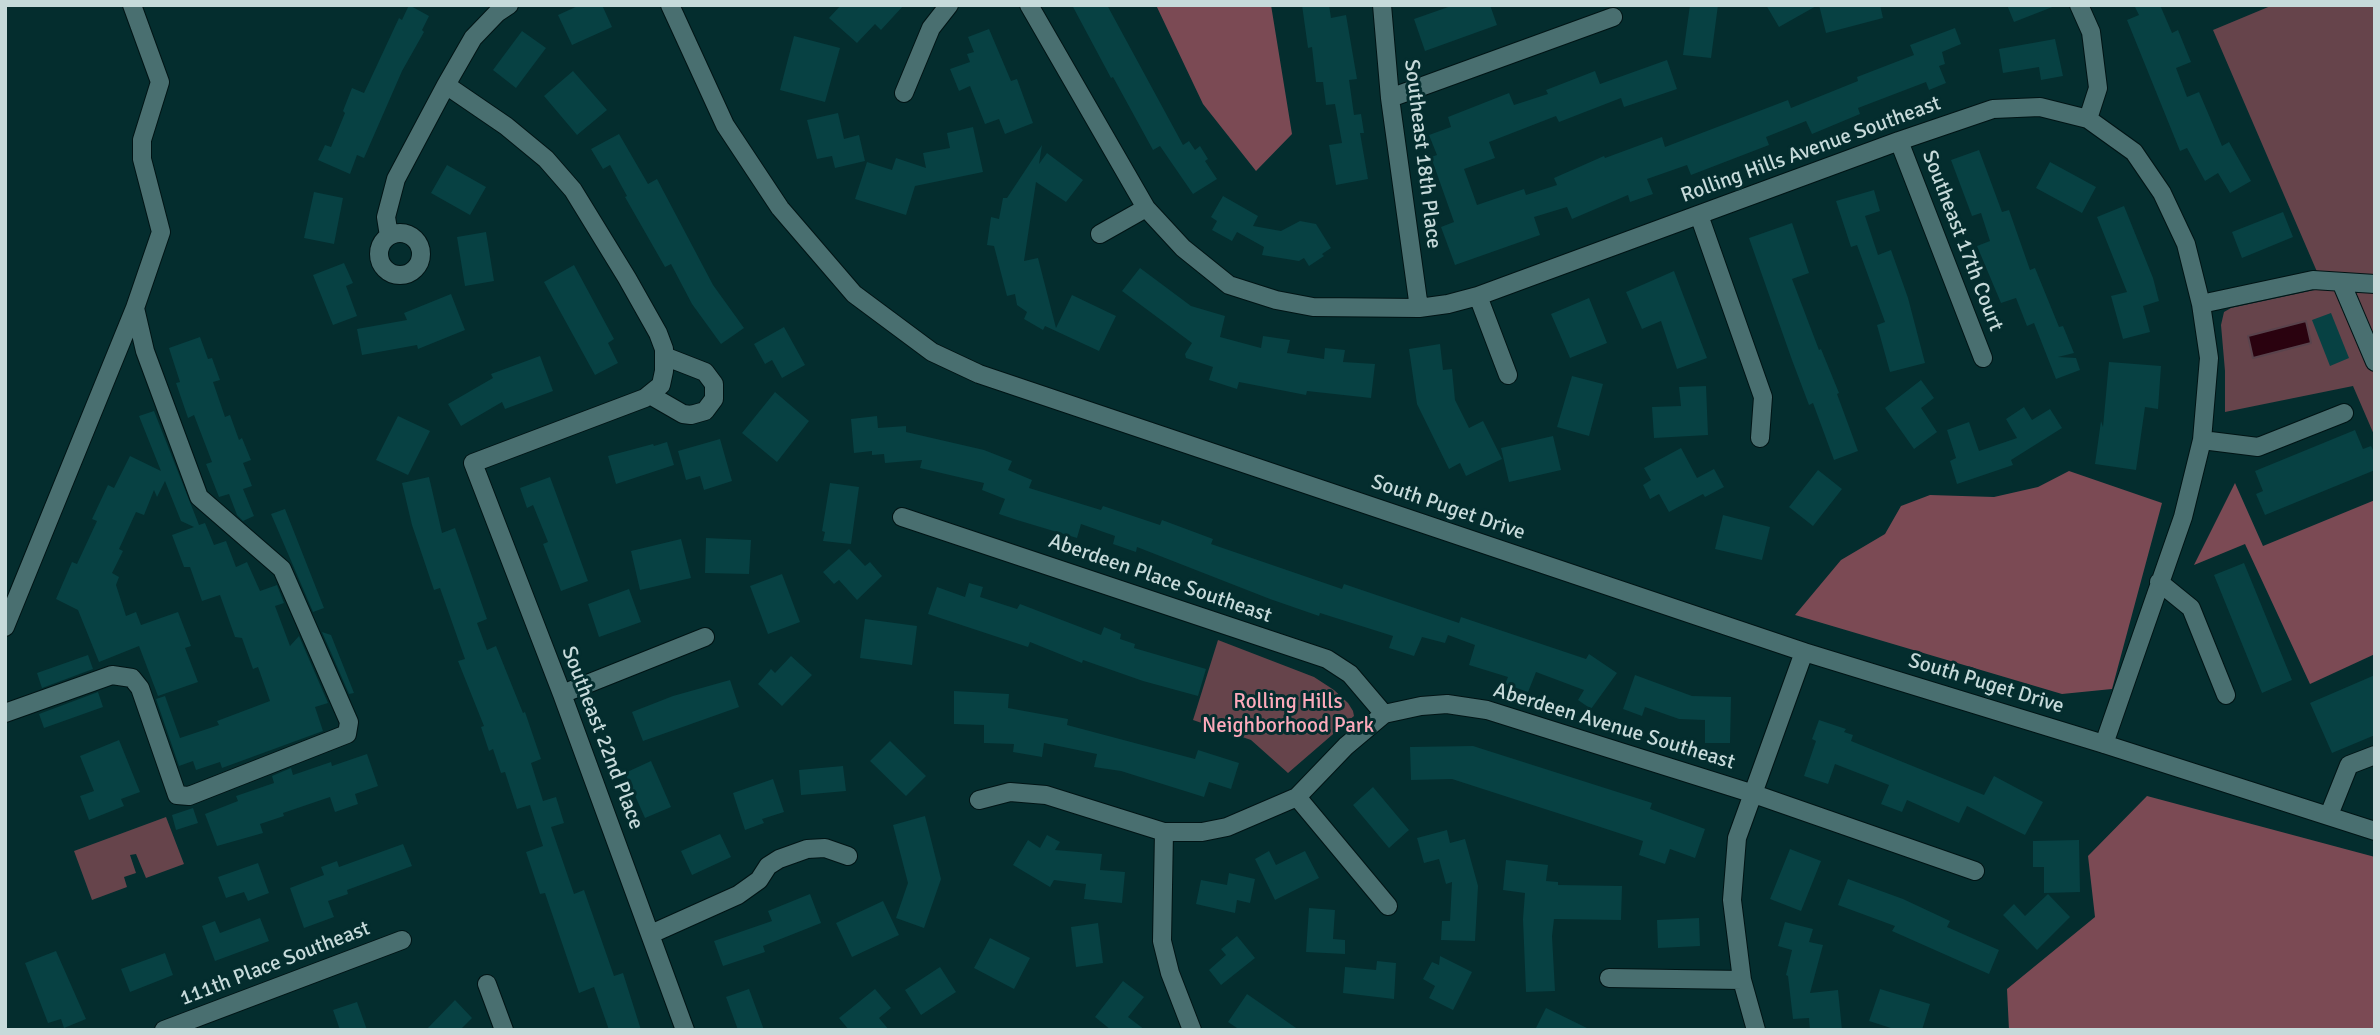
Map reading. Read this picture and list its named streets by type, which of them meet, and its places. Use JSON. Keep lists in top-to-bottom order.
{
  "streets": {
    "street": [
      "Rolling Hills Avenue Southeast",
      "Southeast 18th Place",
      "Southeast 17th Court",
      "South Puget Drive",
      "Aberdeen Place Southeast",
      "Aberdeen Avenue Southeast",
      "Southeast 22nd Place",
      "111th Place Southeast"
    ]
  },
  "crossings": [
    ["Rolling Hills Avenue Southeast", "Southeast 18th Place"],
    ["Rolling Hills Avenue Southeast", "Southeast 17th Court"],
    ["Rolling Hills Avenue Southeast", "South Puget Drive"],
    ["Aberdeen Place Southeast", "Aberdeen Avenue Southeast"]
  ],
  "parks": ["Rolling Hills Neighborhood Park"]
}
